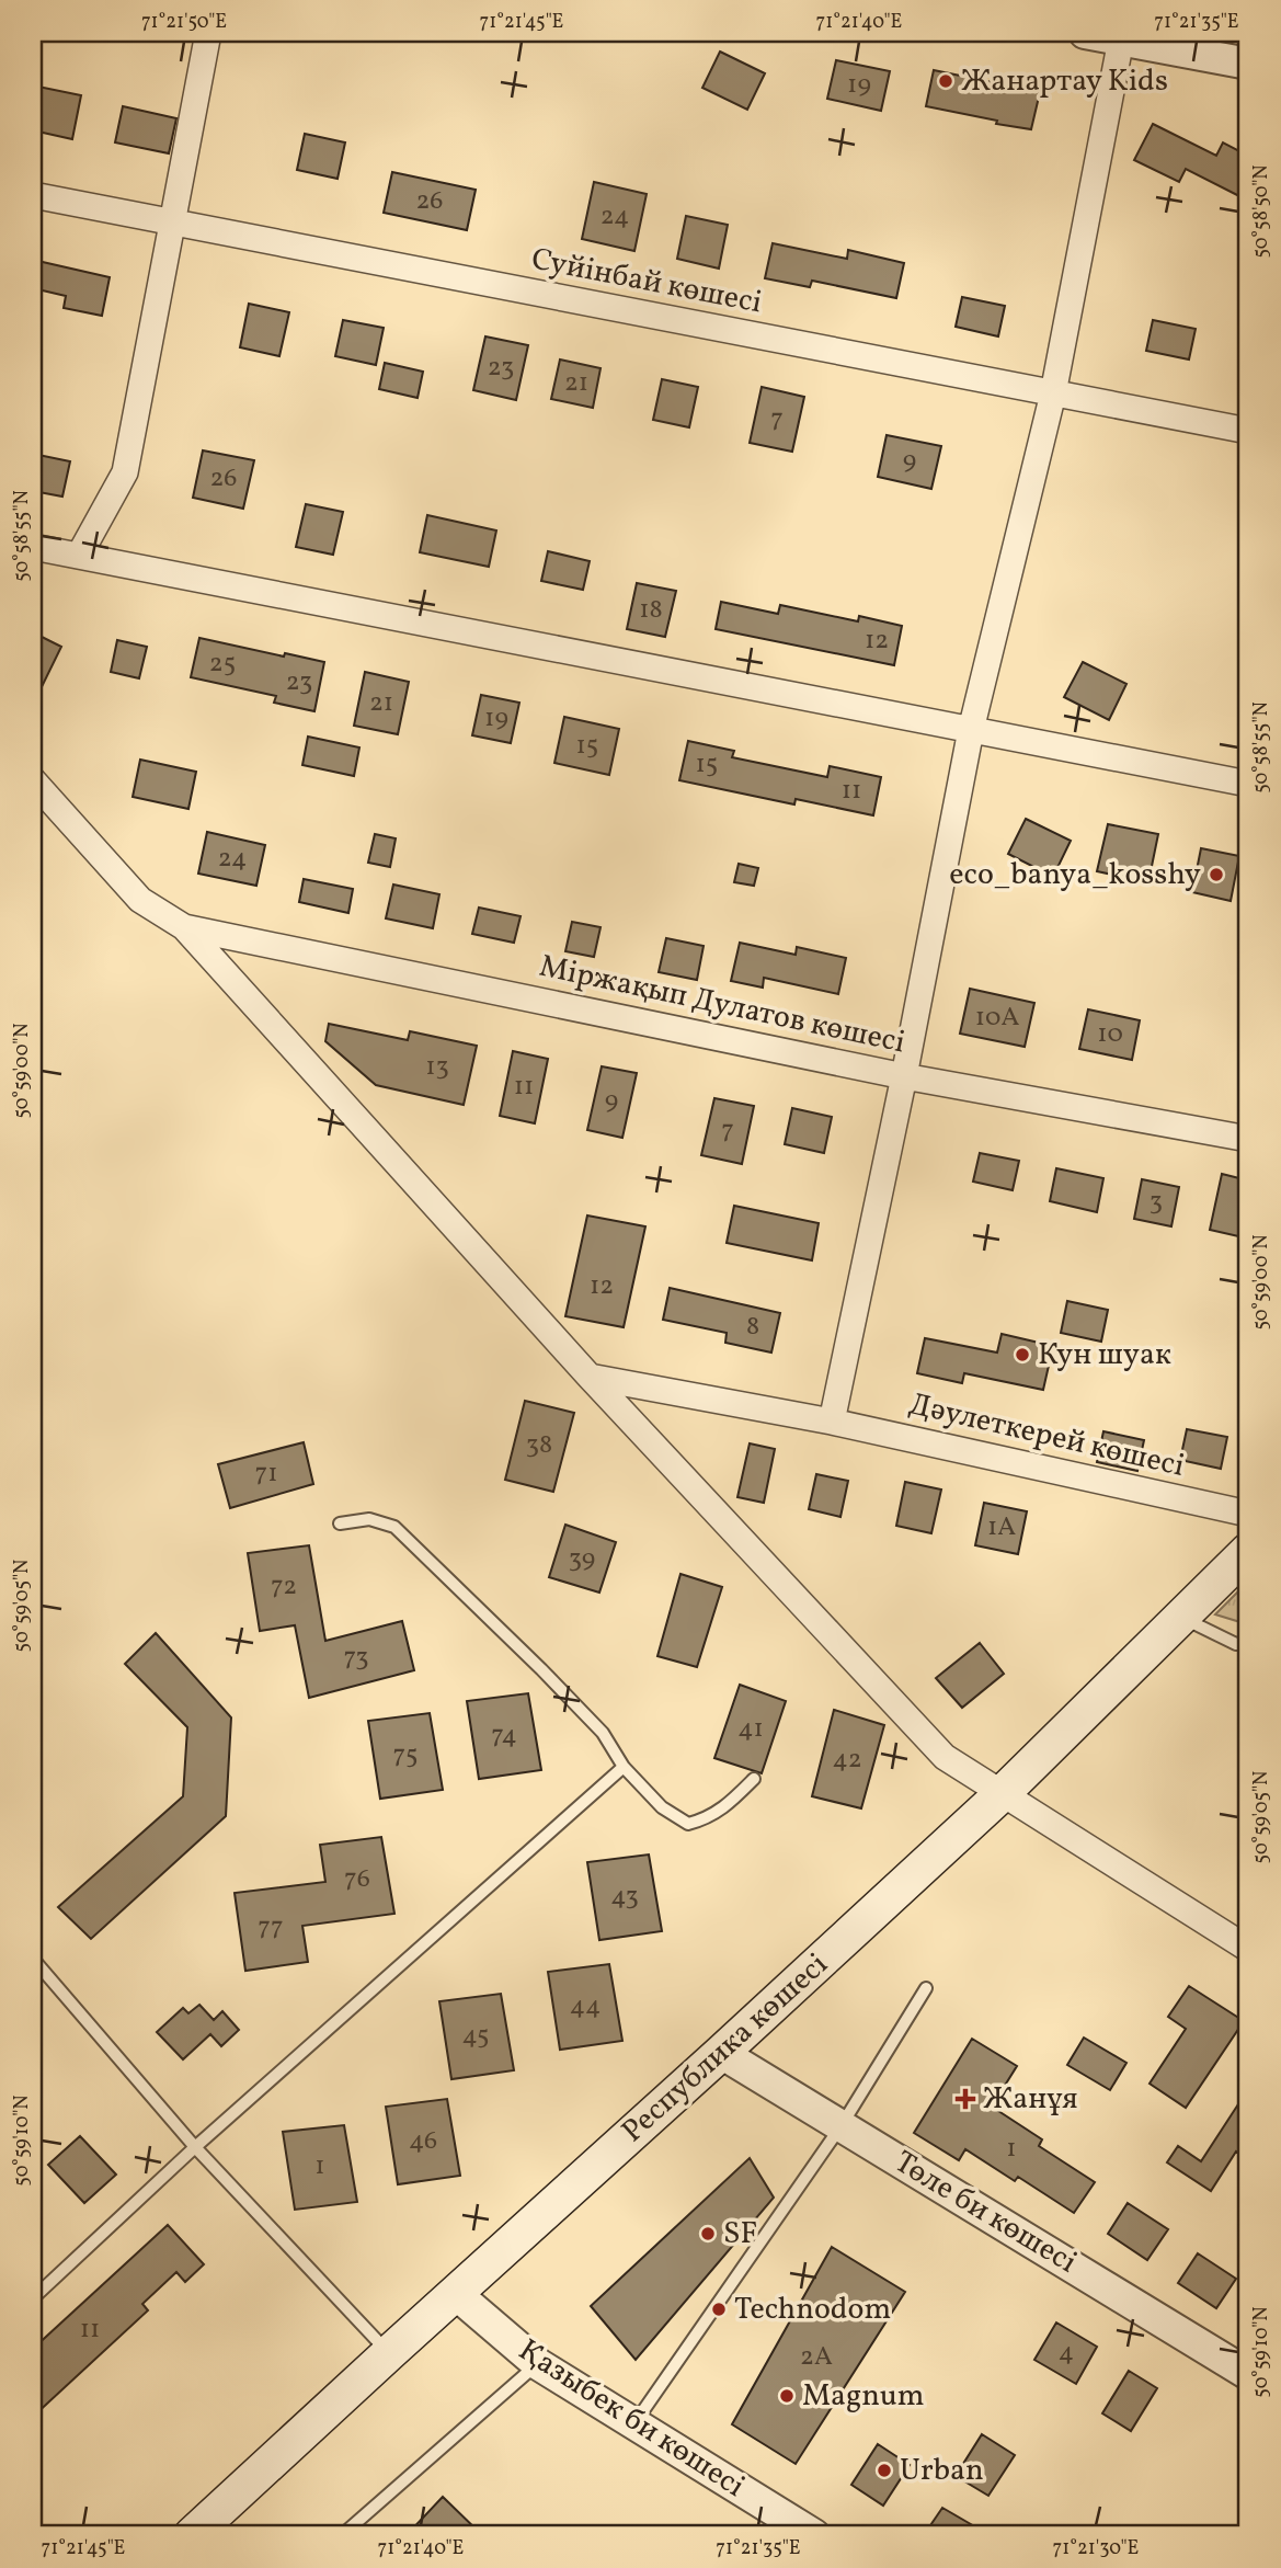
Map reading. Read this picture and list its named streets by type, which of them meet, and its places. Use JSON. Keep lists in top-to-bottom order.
{
  "streets": {
    "main road": ["Республика көшесі"],
    "street": [
      "Суйінбай көшесі",
      "Міржақып Дулатов көшесі",
      "Дәулеткерей көшесі",
      "Төле би көшесі",
      "Қазыбек би көшесі"
    ]
  },
  "crossings": [
    ["Республика көшесі", "Төле би көшесі"],
    ["Республика көшесі", "Қазыбек би көшесі"]
  ],
  "places": {
    "other": [
      "Жанартау Kids",
      "eco_banya_kosshy",
      "Кун шуак",
      "SF",
      "Technodom",
      "Magnum",
      "Urban"
    ],
    "health": ["Жанұя"]
  },
  "house_numbers": [
    "19",
    "26",
    "24",
    "23",
    "21",
    "7",
    "9",
    "26",
    "18",
    "12",
    "25",
    "23",
    "21",
    "19",
    "15",
    "15",
    "11",
    "24",
    "10А",
    "10",
    "13",
    "11",
    "9",
    "7",
    "3",
    "12",
    "8",
    "38",
    "71",
    "1А",
    "39",
    "72",
    "73",
    "41",
    "74",
    "75",
    "42",
    "76",
    "43",
    "77",
    "44",
    "45",
    "46",
    "1",
    "1",
    "11",
    "4",
    "2А"
  ],
  "coordinates": [
    "71°21'50\"E",
    "71°21'45\"E",
    "71°21'40\"E",
    "71°21'35\"E",
    "50°58'50\"N",
    "50°58'55\"N",
    "50°59'00\"N",
    "50°59'05\"N",
    "50°59'10\"N",
    "71°21'30\"E"
  ]
}
